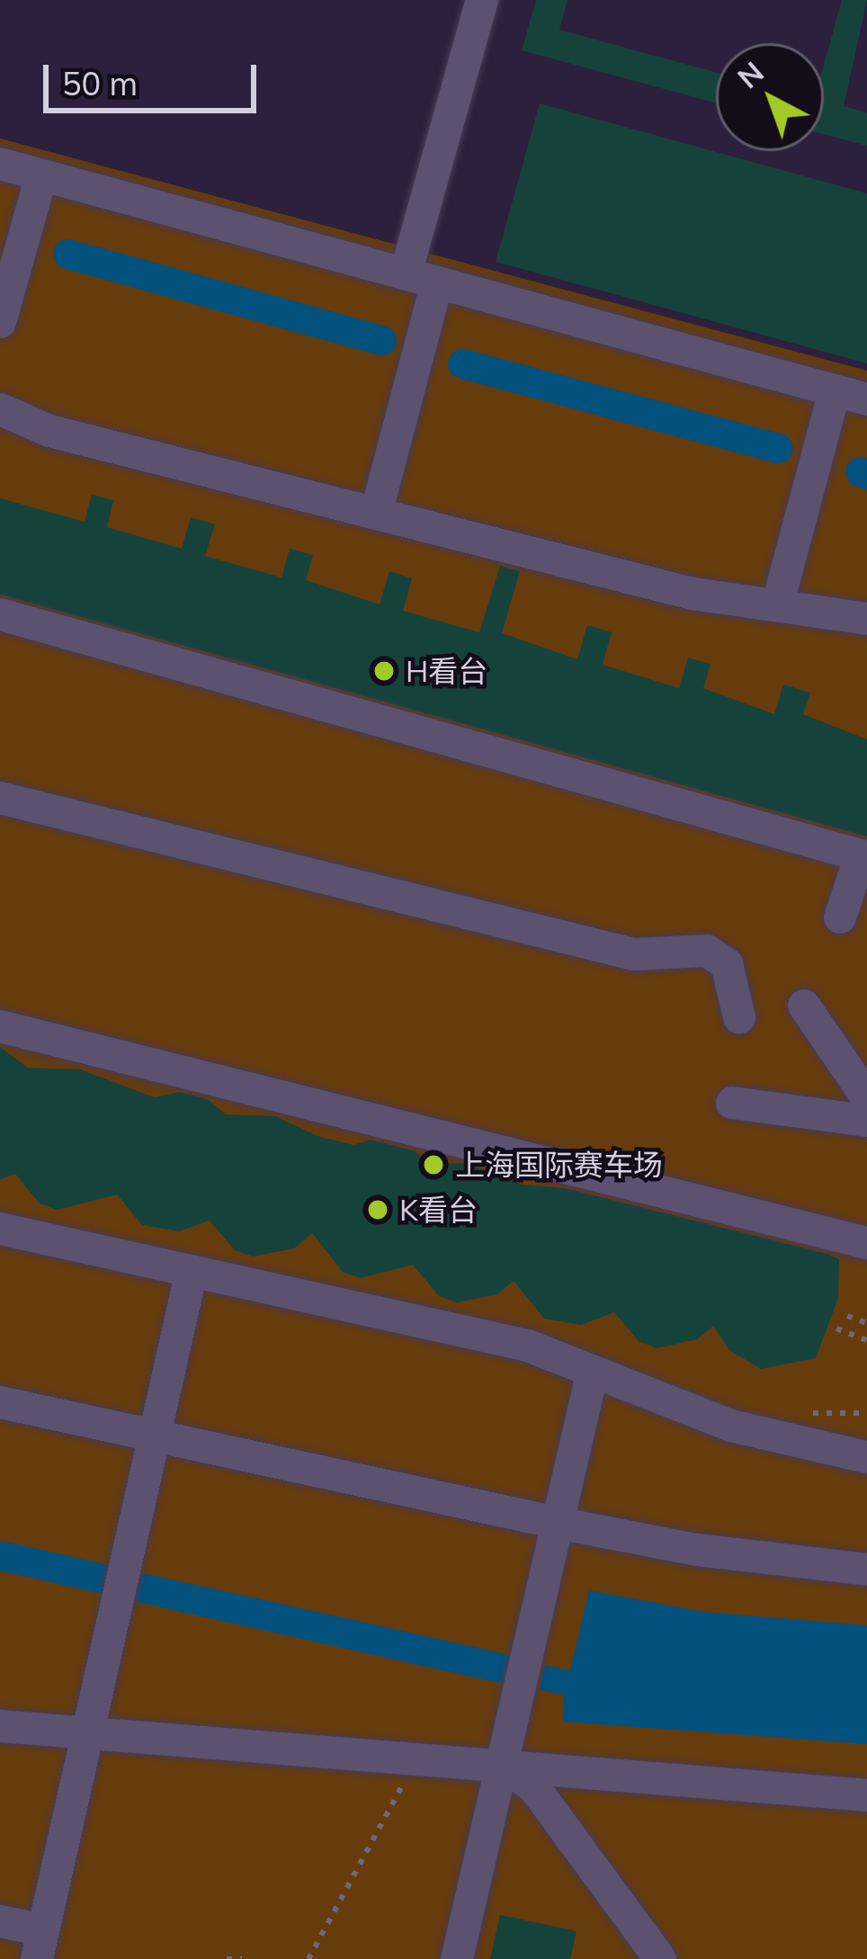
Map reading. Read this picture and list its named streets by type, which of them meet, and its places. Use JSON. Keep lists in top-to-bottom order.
{
  "places": ["H看台", "上海国际赛车场", "K看台"],
  "scale_bar": "50 m",
  "north": "top left"
}
